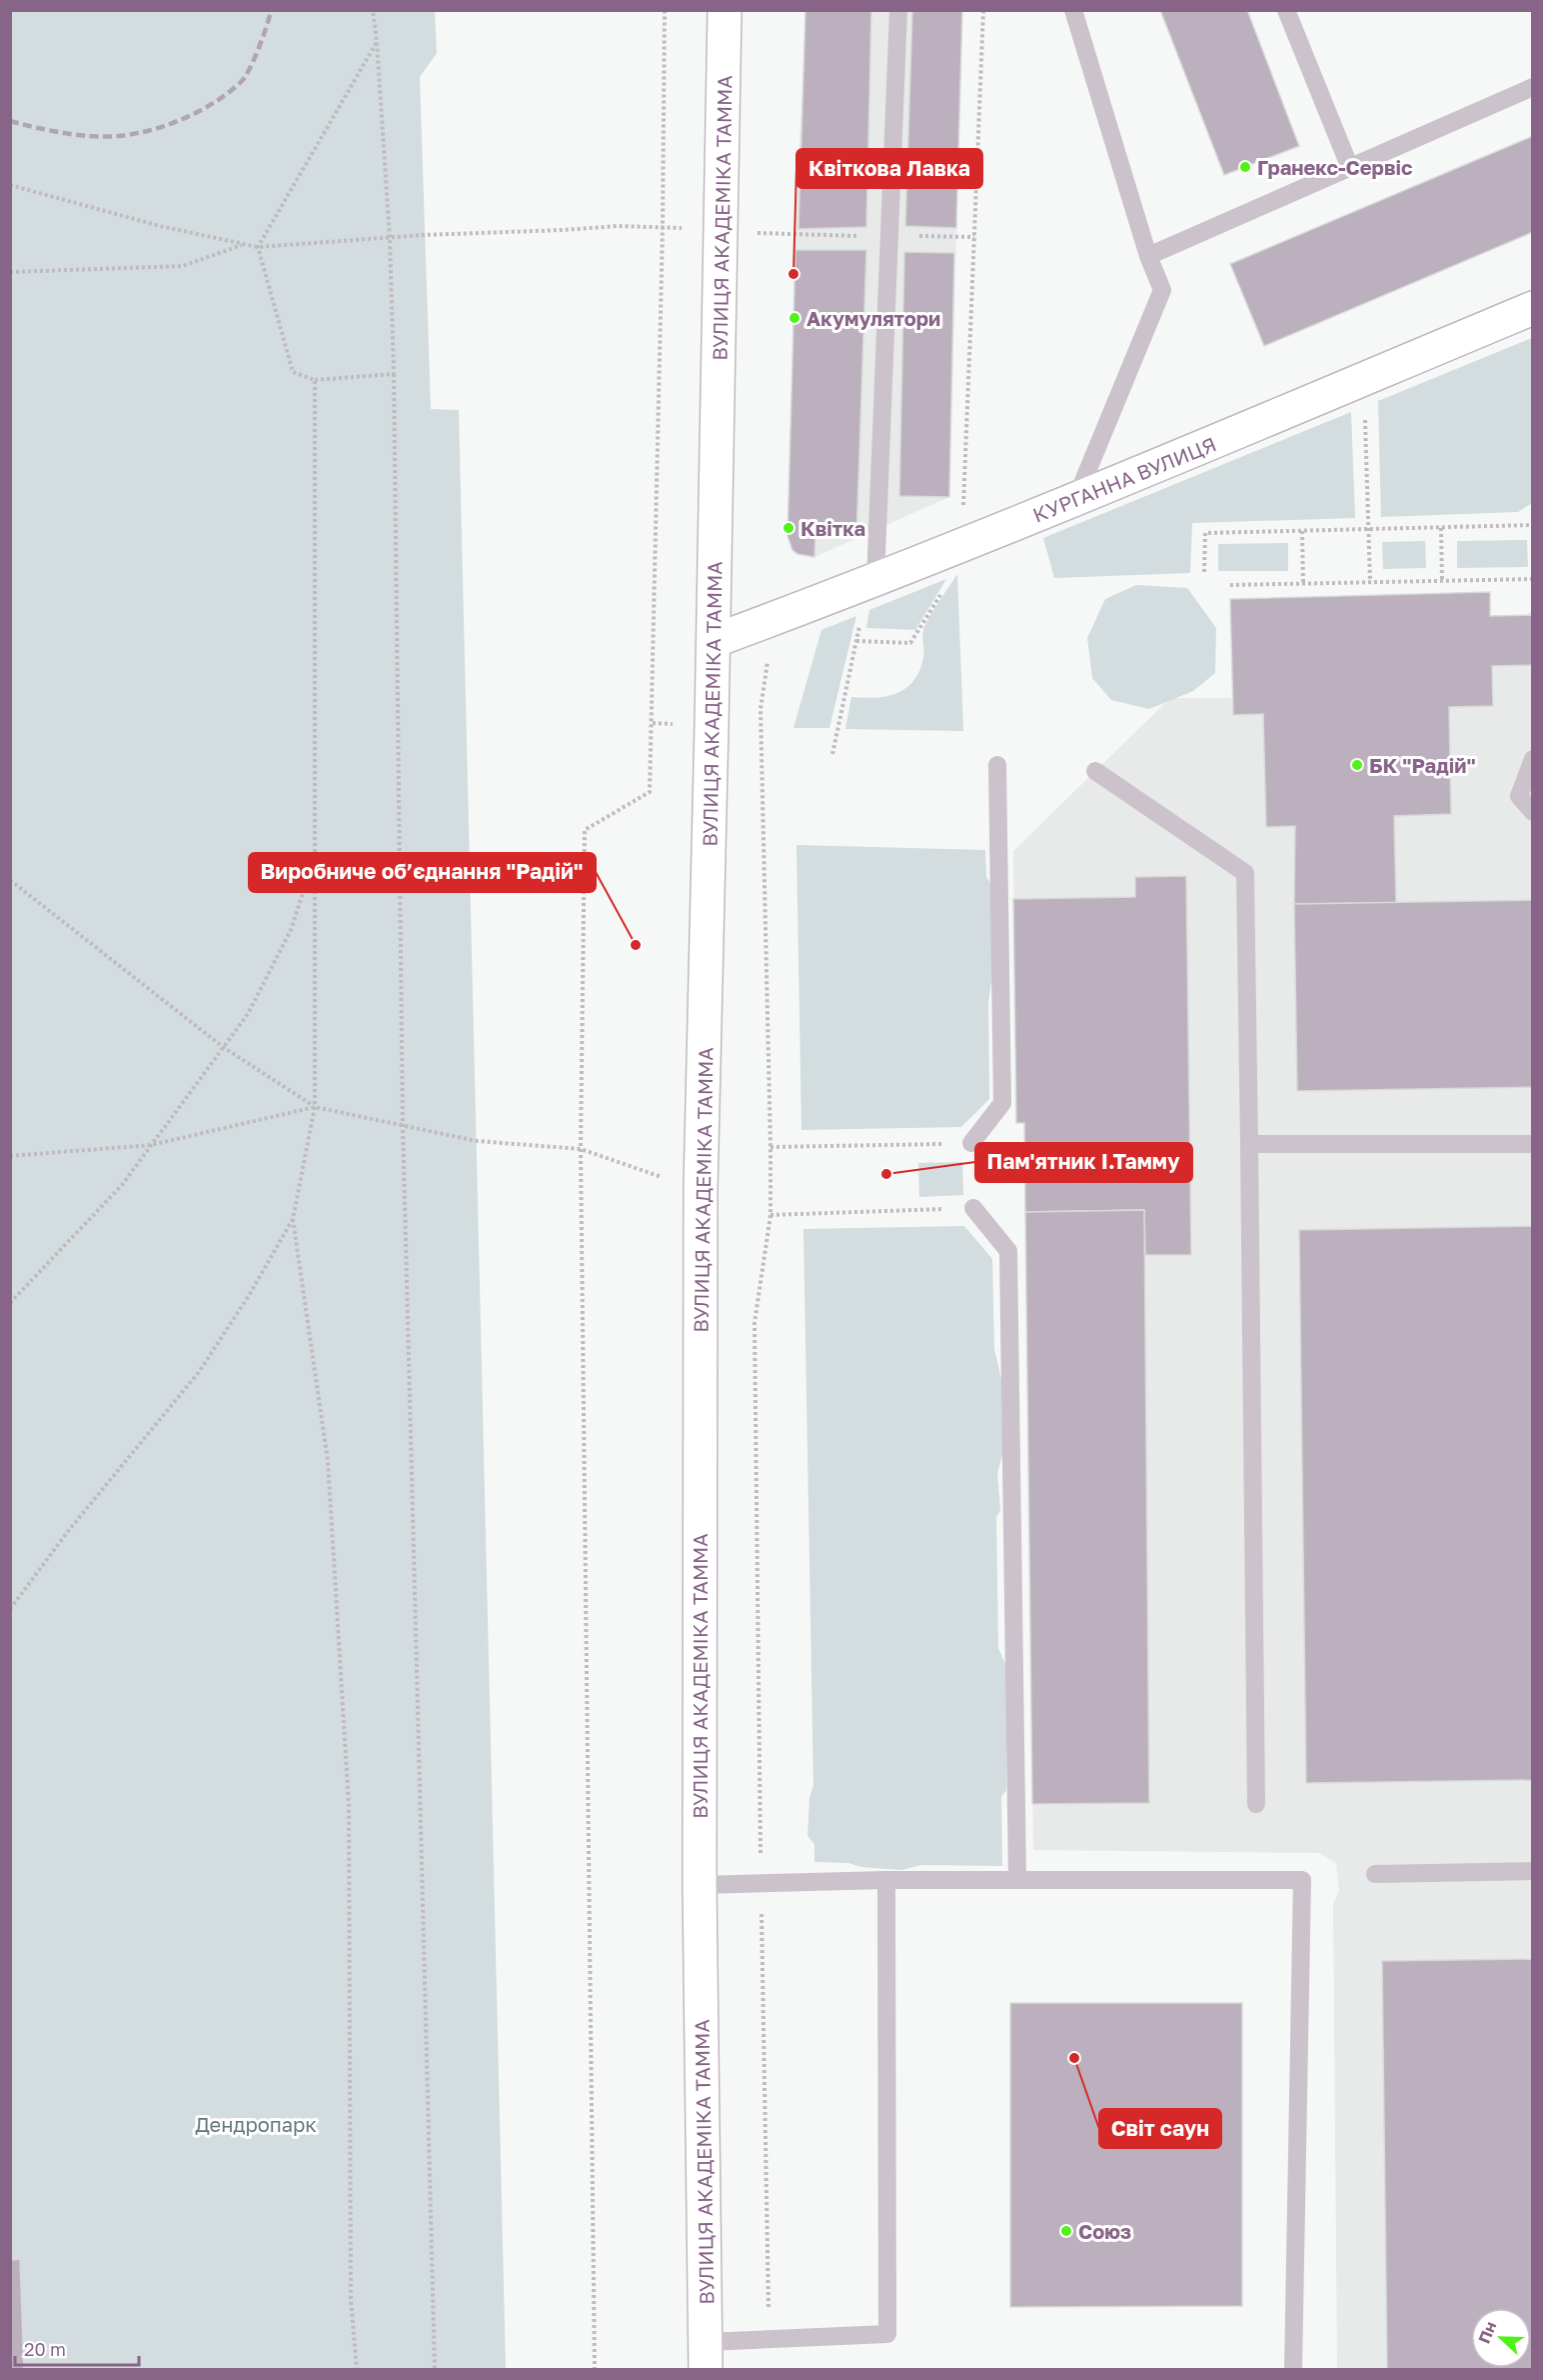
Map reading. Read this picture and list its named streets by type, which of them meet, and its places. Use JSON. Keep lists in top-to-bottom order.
{
  "streets": {
    "main road": ["ВУЛИЦЯ АКАДЕМІКА ТАММА", "КУРГАННА ВУЛИЦЯ"]
  },
  "crossings": [
    ["ВУЛИЦЯ АКАДЕМІКА ТАММА", "КУРГАННА ВУЛИЦЯ"]
  ],
  "parks": ["Дендропарк"],
  "places": [
    "Гранекс-Сервіс",
    "Квіткова Лавка",
    "Акумулятори",
    "Квітка",
    "БК \"Радій\"",
    "Виробниче об’єднання \"Радій\"",
    "Пам'ятник І.Тамму",
    "Світ саун",
    "Союз"
  ],
  "scale_bar": "20 m",
  "north": "left"
}
